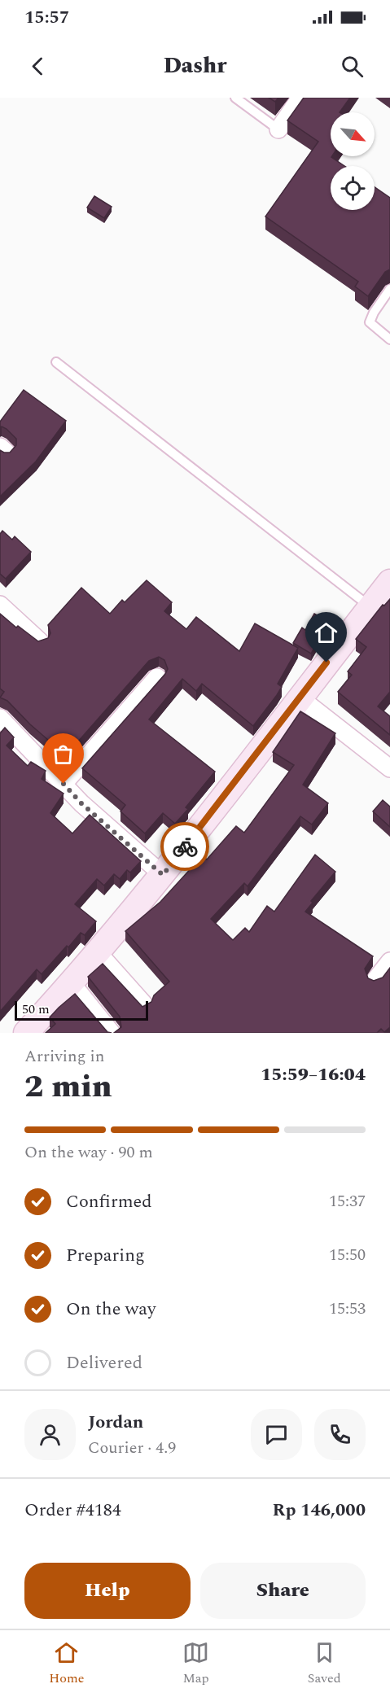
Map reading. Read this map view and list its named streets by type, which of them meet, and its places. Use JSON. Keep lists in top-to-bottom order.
{
  "scale_bar": "50 m",
  "north": "bottom right",
  "page": {
    "status": "15:57",
    "header": "Dashr",
    "scale": "50 m",
    "heading": ["2 min", "Arriving in", "15:59–16:04"],
    "panel": [
      "Jordan",
      "Courier · 4.9",
      "Order #4184",
      "Rp 146,000"
    ],
    "bar": "On the way · 90 m",
    "list": [
      ["Confirmed", "15:37"],
      ["Preparing", "15:50"],
      ["On the way", "15:53"],
      "Delivered"
    ],
    "buttons": ["Help", "Share"],
    "tabs": ["Home", "Map", "Saved"]
  }
}
